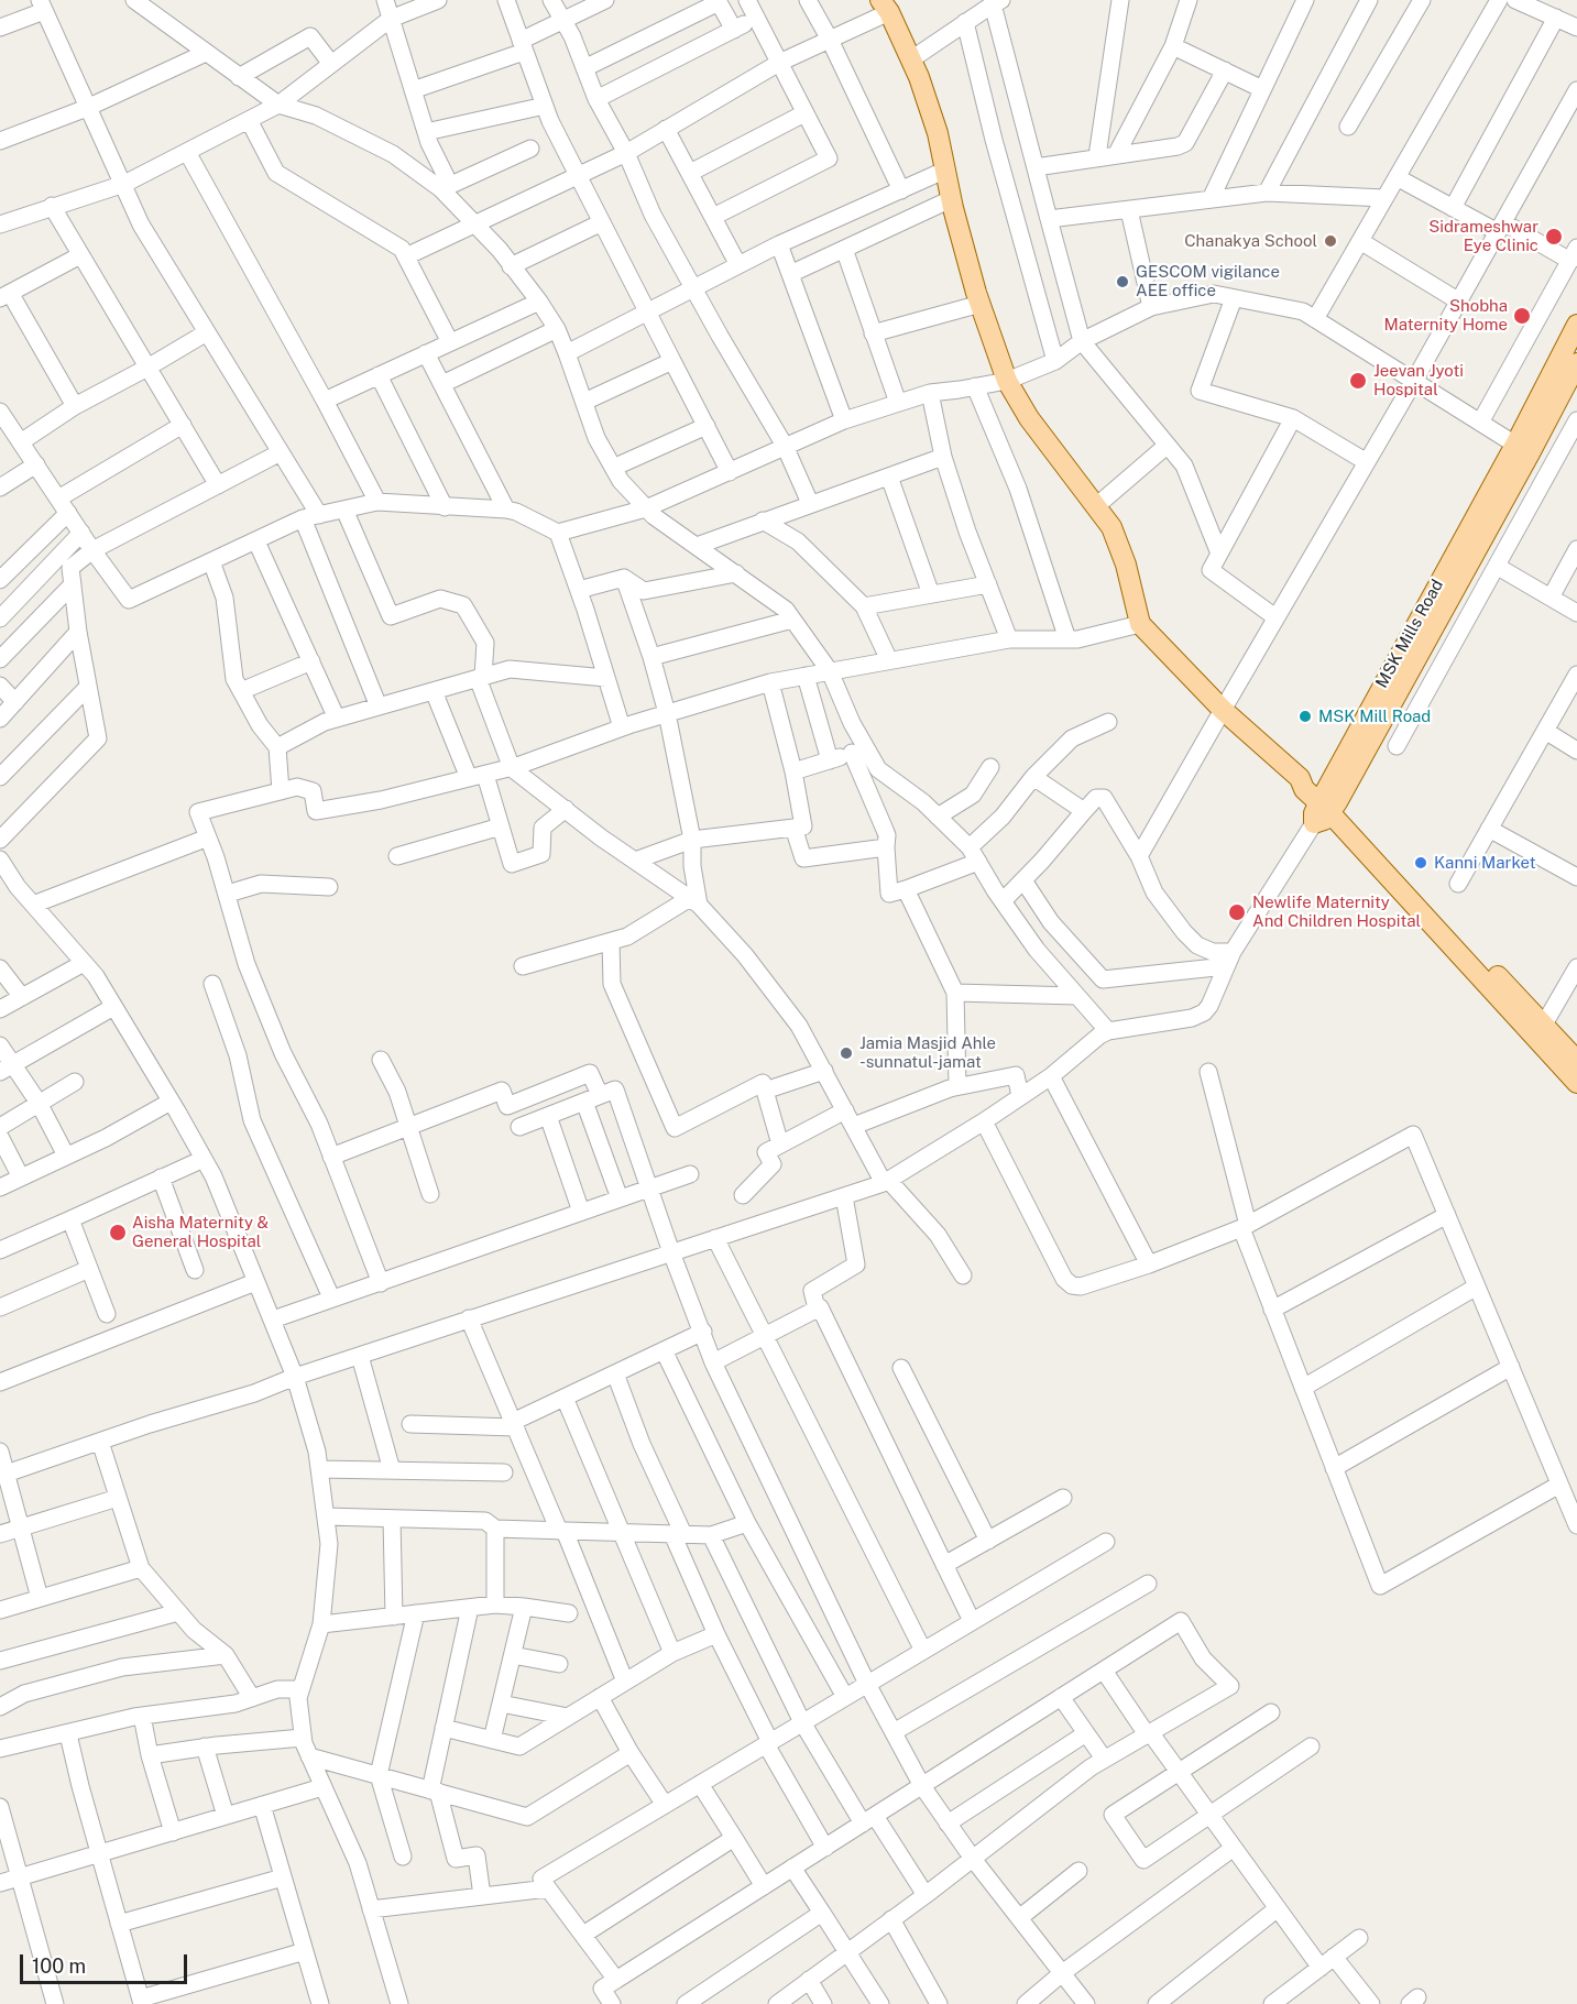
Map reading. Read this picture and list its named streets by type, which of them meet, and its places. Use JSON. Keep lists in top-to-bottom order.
{
  "streets": {
    "main road": ["MSK Mills Road"]
  },
  "places": [
    "Sidrameshwar Eye Clinic",
    "Chanakya School",
    "GESCOM vigilance AEE office",
    "Shobha Maternity Home",
    "Jeevan Jyoti Hospital",
    "MSK Mill Road",
    "Kanni Market",
    "Newlife Maternity And Children Hospital",
    "Jamia Masjid Ahle -sunnatul-jamat",
    "Aisha Maternity & General Hospital"
  ],
  "scale_bar": "100 m"
}
